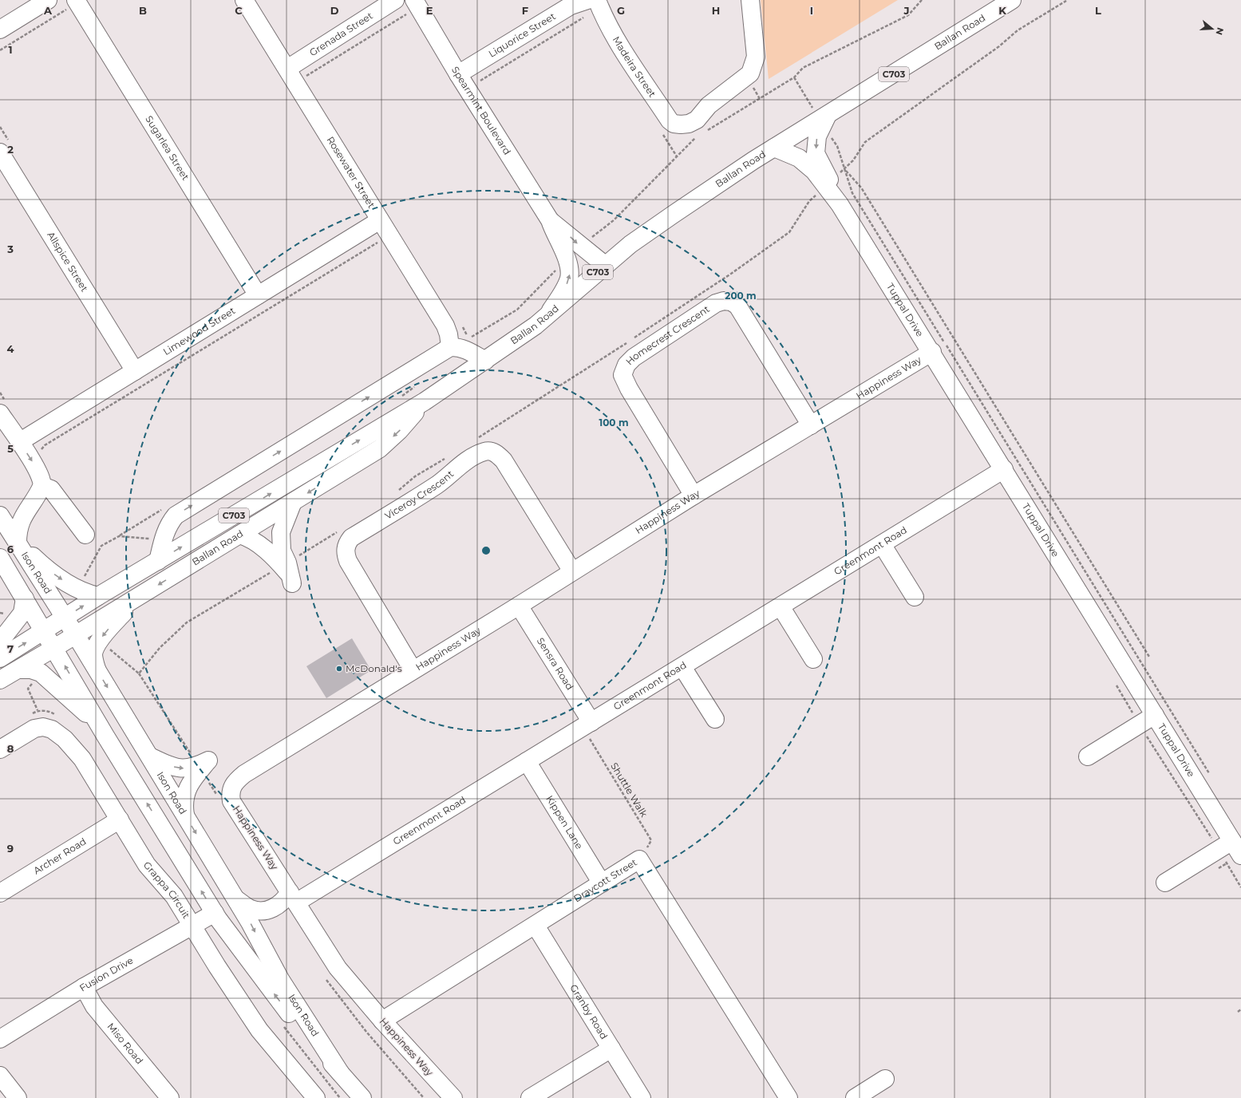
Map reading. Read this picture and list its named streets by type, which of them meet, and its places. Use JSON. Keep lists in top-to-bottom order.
{
  "streets": {
    "street": [
      "Ballan Road",
      "Grenada Street",
      "Liquorice Street",
      "Madeira Street",
      "C703",
      "Spearmint Boulevard",
      "Sugarlea Street",
      "Rosewater Street",
      "Allspice Street",
      "Tuppal Drive",
      "Limewood Street",
      "Homecrest Crescent",
      "Happiness Way",
      "Viceroy Crescent",
      "Greenmont Road",
      "Ison Road",
      "Sensra Road",
      "Kippen Lane",
      "Archer Road",
      "Draycott Street",
      "Grappa Circuit",
      "Fusion Drive",
      "Granby Road",
      "Miso Road"
    ],
    "path": ["Shuttle Walk"]
  },
  "crossings": [
    ["Ballan Road", "Spearmint Boulevard"],
    ["Ballan Road", "Tuppal Drive"],
    ["Ballan Road", "Ison Road"],
    ["Grenada Street", "Rosewater Street"],
    ["Liquorice Street", "Spearmint Boulevard"],
    ["Sugarlea Street", "Limewood Street"],
    ["Rosewater Street", "Limewood Street"],
    ["Allspice Street", "Limewood Street"],
    ["Tuppal Drive", "Happiness Way"],
    ["Tuppal Drive", "Greenmont Road"],
    ["Homecrest Crescent", "Happiness Way"],
    ["Happiness Way", "Viceroy Crescent"],
    ["Happiness Way", "Greenmont Road"],
    ["Happiness Way", "Sensra Road"],
    ["Happiness Way", "Draycott Street"],
    ["Greenmont Road", "Sensra Road"],
    ["Greenmont Road", "Shuttle Walk"],
    ["Greenmont Road", "Kippen Lane"],
    ["Ison Road", "Fusion Drive"],
    ["Sensra Road", "Shuttle Walk"],
    ["Shuttle Walk", "Draycott Street"],
    ["Kippen Lane", "Draycott Street"],
    ["Archer Road", "Grappa Circuit"],
    ["Draycott Street", "Granby Road"],
    ["Grappa Circuit", "Fusion Drive"],
    ["Fusion Drive", "Miso Road"]
  ],
  "places": ["McDonald's"],
  "north": "right",
  "grid": {
    "columns": [
      "A",
      "B",
      "C",
      "D",
      "E",
      "F",
      "G",
      "H",
      "I",
      "J",
      "K",
      "L"
    ],
    "rows": [
      "1",
      "2",
      "3",
      "4",
      "5",
      "6",
      "7",
      "8",
      "9"
    ]
  },
  "rings": ["200 m", "100 m"]
}
